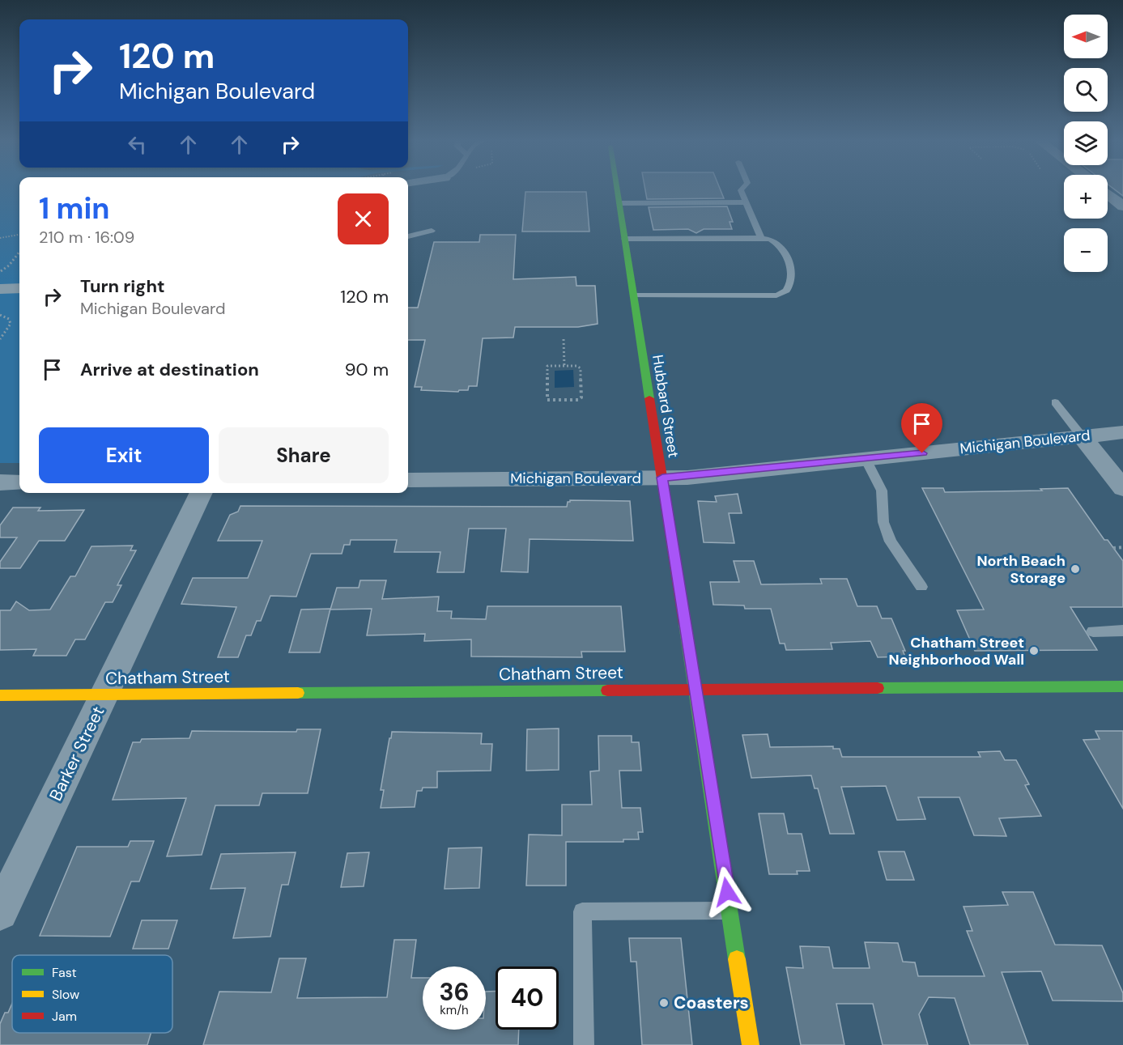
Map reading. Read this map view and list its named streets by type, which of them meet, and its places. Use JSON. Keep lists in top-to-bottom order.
{
  "streets": {
    "street": [
      "Hubbard Street",
      "Michigan Boulevard",
      "Chatham Street",
      "Barker Street"
    ]
  },
  "crossings": [
    ["Hubbard Street", "Michigan Boulevard"],
    ["Hubbard Street", "Chatham Street"],
    ["Chatham Street", "Barker Street"]
  ],
  "places": ["North Beach Storage", "Chatham Street Neighborhood Wall", "Coasters"],
  "legend": ["Fast", "Slow", "Jam"],
  "north": "left",
  "page": {
    "map_buttons": ["+", "−"],
    "turn": ["120 m", "Michigan Boulevard"],
    "heading": ["1 min", "210 m · 16:09"],
    "list": [
      {
        "name": "Turn right",
        "note": "Michigan Boulevard",
        "value": "120 m"
      },
      {
        "name": "Arrive at destination",
        "value": "90 m"
      }
    ],
    "buttons": ["Exit", "Share"],
    "speed": "36 km/h",
    "limit": "40"
  }
}
